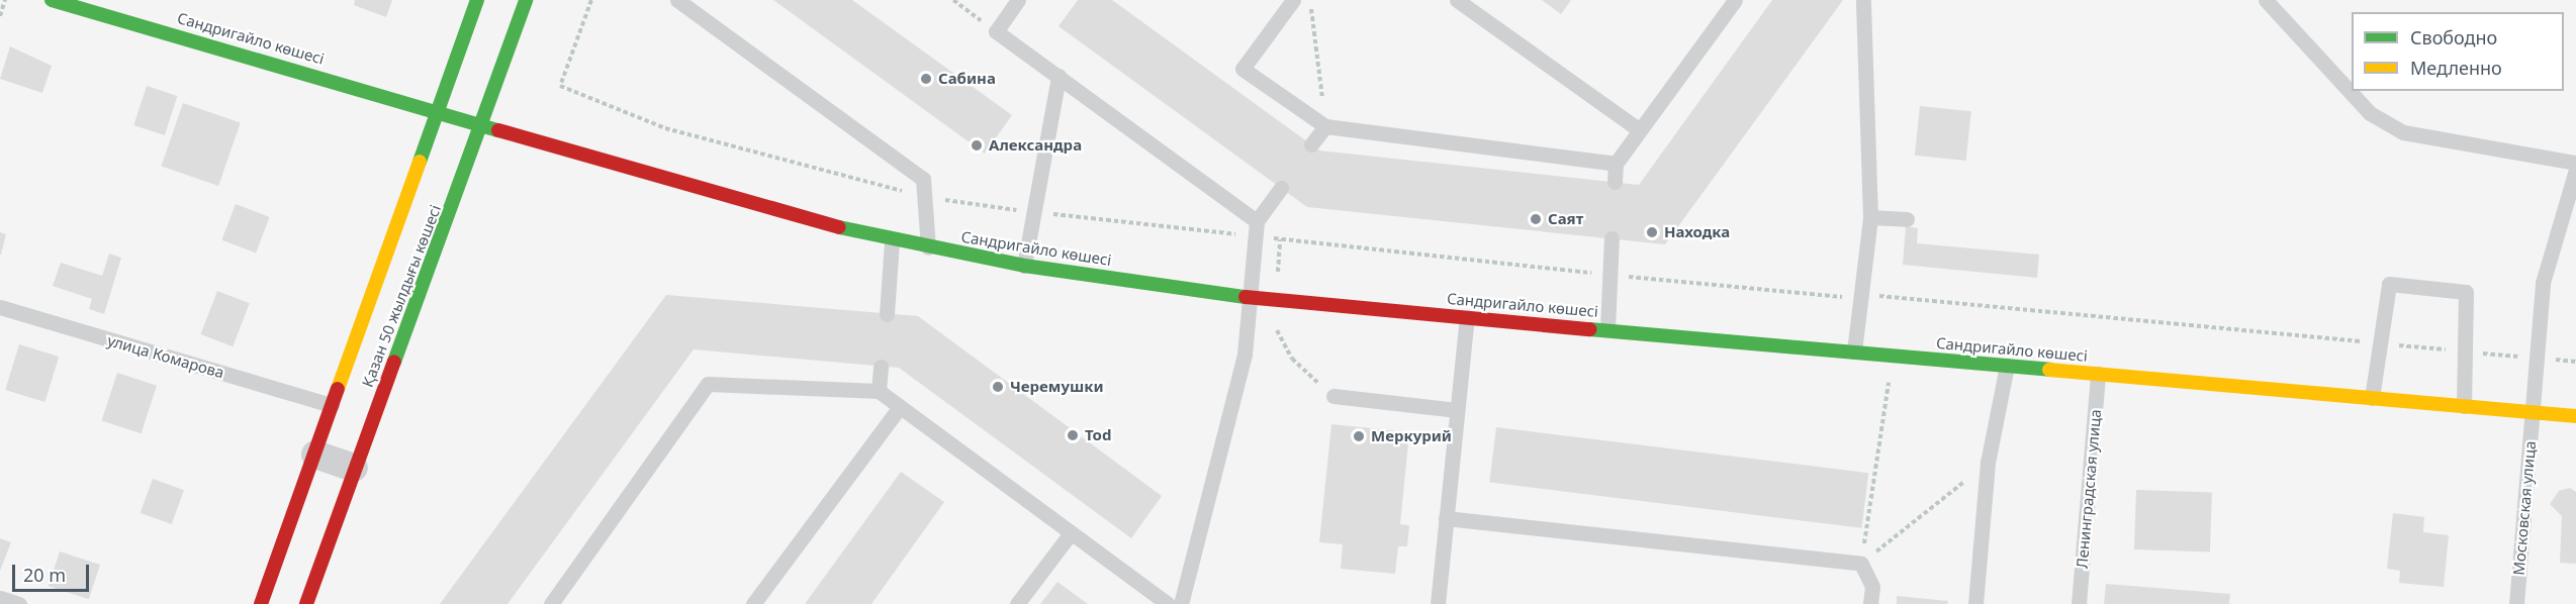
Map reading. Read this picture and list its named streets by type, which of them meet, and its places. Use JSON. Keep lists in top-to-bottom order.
{
  "streets": {
    "street": ["Сандригайло көшесі", "Қазан 50 жылдығы көшесі"],
    "lane": ["улица Комарова", "Ленинградская улица", "Московская улица"]
  },
  "crossings": [
    ["Сандригайло көшесі", "Қазан 50 жылдығы көшесі"],
    ["Сандригайло көшесі", "Ленинградская улица"],
    ["Сандригайло көшесі", "Московская улица"],
    ["Қазан 50 жылдығы көшесі", "улица Комарова"]
  ],
  "places": [
    "Сабина",
    "Александра",
    "Саят",
    "Находка",
    "Черемушки",
    "Tod",
    "Меркурий"
  ],
  "legend": ["Свободно", "Медленно"],
  "scale_bar": "20 m"
}
